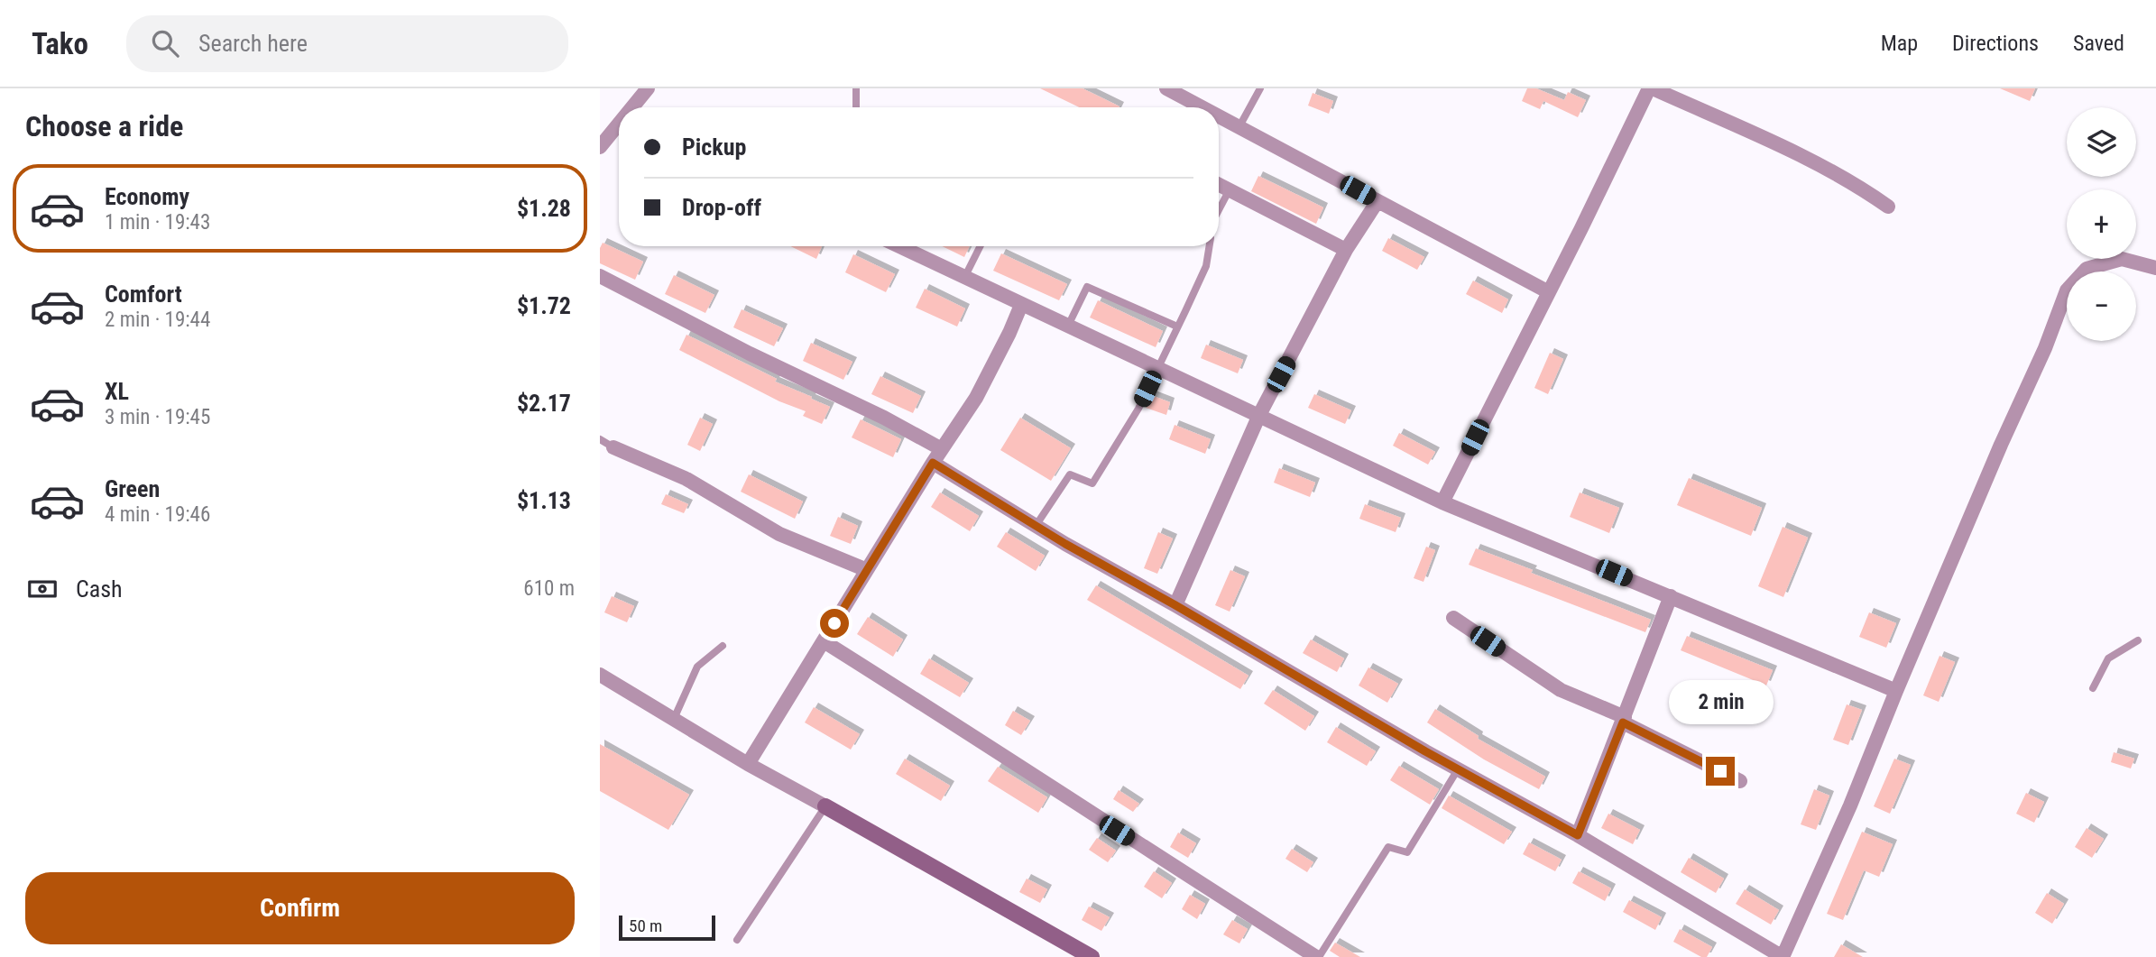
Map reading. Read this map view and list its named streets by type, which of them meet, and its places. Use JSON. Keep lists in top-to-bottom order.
{
  "scale_bar": "50 m",
  "page": {
    "header": "Tako",
    "search": "Search here",
    "nav": ["Map", "Directions", "Saved"],
    "heading": "Choose a ride",
    "map_buttons": ["+", "−"],
    "banner": ["Pickup", "Drop-off"],
    "list": [
      {
        "name": "Economy",
        "note": "1 min · 19:43",
        "value": "$1.28"
      },
      {
        "name": "Comfort",
        "note": "2 min · 19:44",
        "value": "$1.72"
      },
      {
        "name": "XL",
        "note": "3 min · 19:45",
        "value": "$2.17"
      },
      {
        "name": "Green",
        "note": "4 min · 19:46",
        "value": "$1.13"
      }
    ],
    "pay": ["Cash", "610 m"],
    "bubble": "2 min",
    "buttons": "Confirm",
    "scale": "50 m"
  }
}
